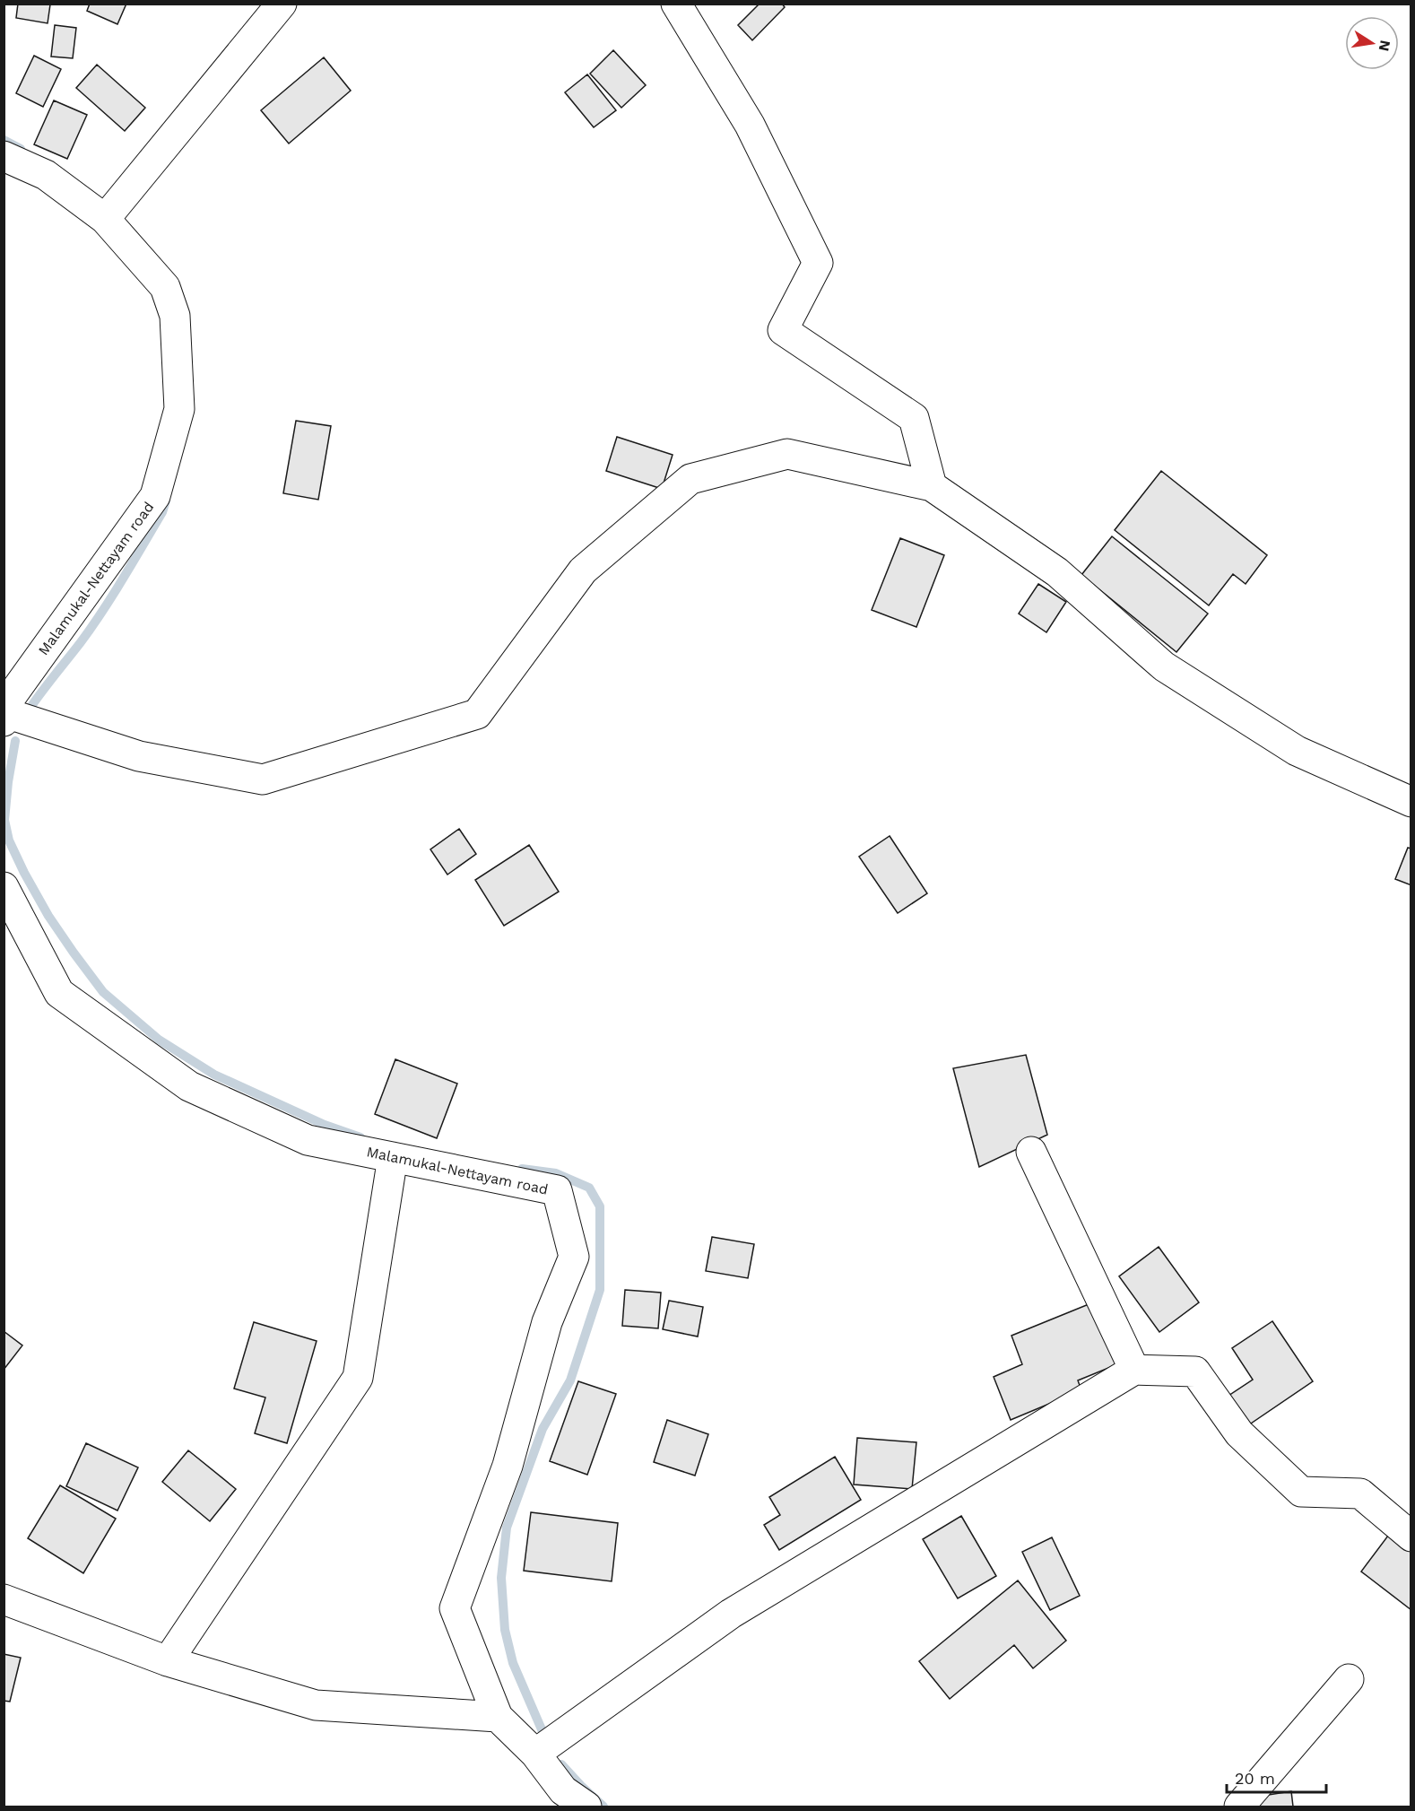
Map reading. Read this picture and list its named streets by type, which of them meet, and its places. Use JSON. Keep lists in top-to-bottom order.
{
  "streets": {
    "street": ["Malamukal-Nettayam road"]
  },
  "scale_bar": "20 m",
  "north": "right"
}
